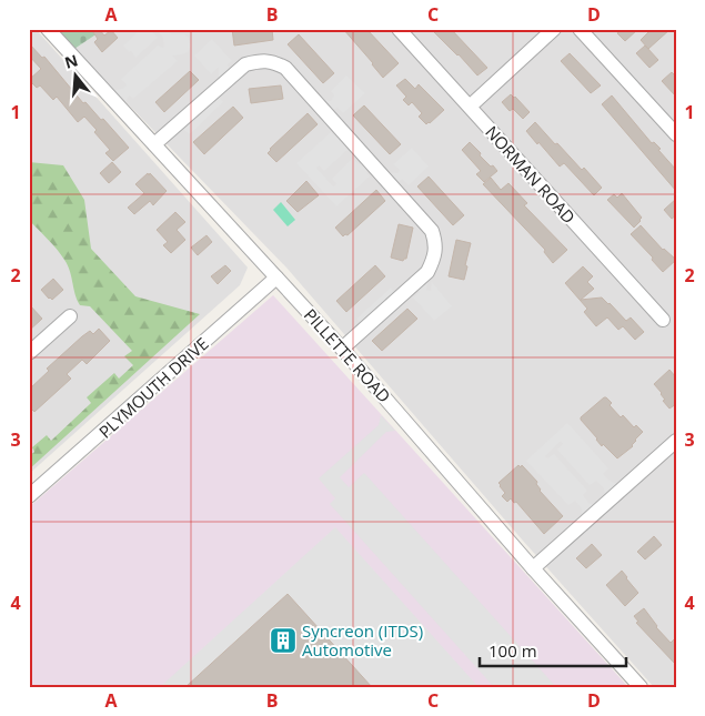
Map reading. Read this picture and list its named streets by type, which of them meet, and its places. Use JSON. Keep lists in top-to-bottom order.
{
  "streets": {
    "street": ["NORMAN ROAD", "PILLETTE ROAD", "PLYMOUTH DRIVE"]
  },
  "crossings": [
    ["PILLETTE ROAD", "PLYMOUTH DRIVE"]
  ],
  "places": {
    "building": ["Syncreon (ITDS) Automotive"]
  },
  "scale_bar": "100 m",
  "north": "top",
  "grid": {
    "columns": [
      "A",
      "B",
      "C",
      "D"
    ],
    "rows": [
      "1",
      "2",
      "3",
      "4"
    ]
  }
}
